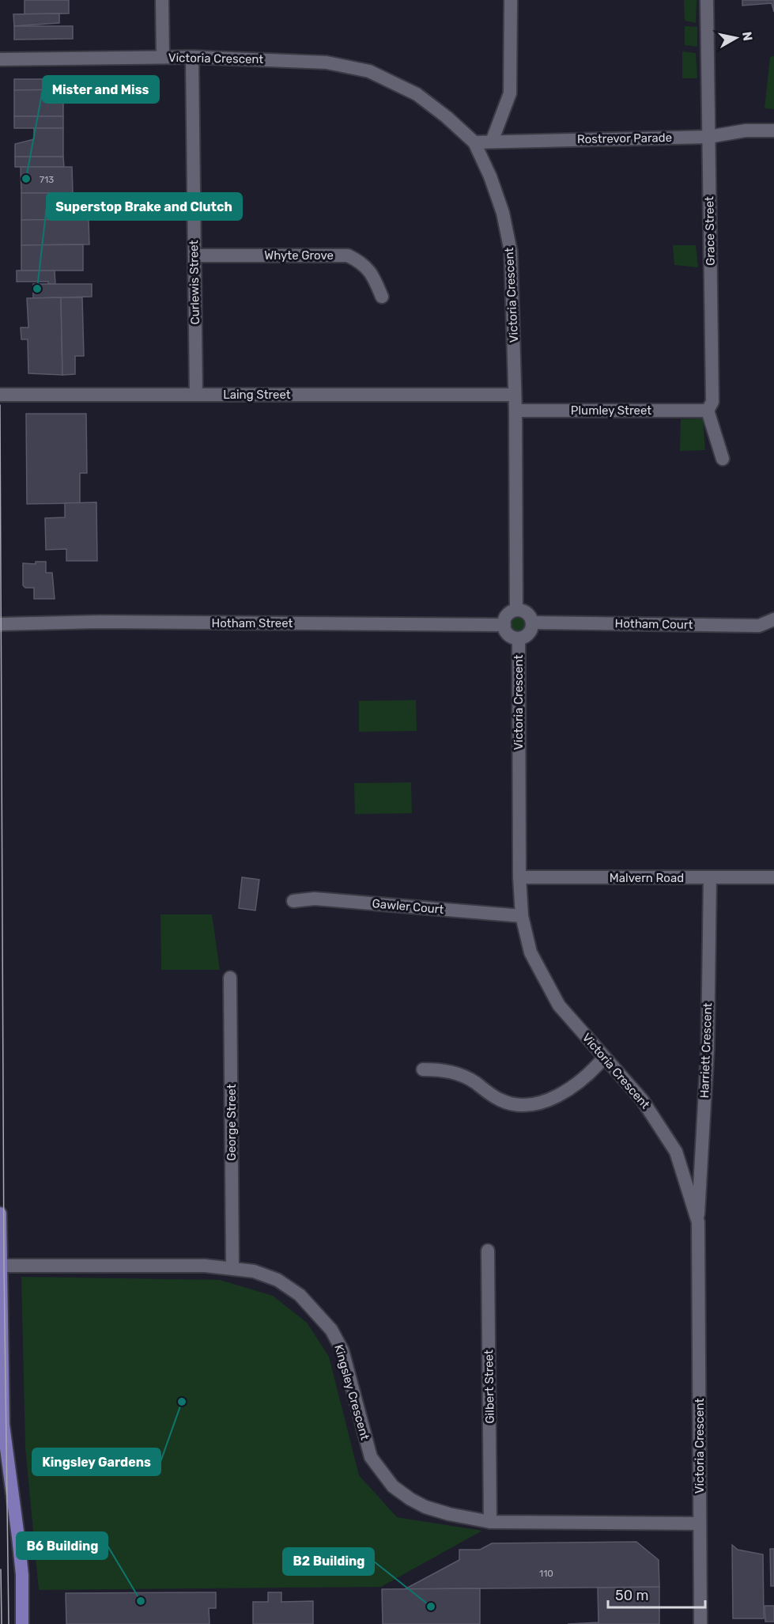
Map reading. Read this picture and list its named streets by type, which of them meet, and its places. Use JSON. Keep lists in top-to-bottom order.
{
  "streets": {
    "street": [
      "Victoria Crescent",
      "Rostrevor Parade",
      "Grace Street",
      "Whyte Grove",
      "Curlewis Street",
      "Laing Street",
      "Plumley Street",
      "Hotham Street",
      "Hotham Court",
      "Malvern Road",
      "Gawler Court",
      "Harriett Crescent",
      "George Street",
      "Gilbert Street",
      "Kingsley Crescent"
    ]
  },
  "crossings": [
    ["Victoria Crescent", "Rostrevor Parade"],
    ["Victoria Crescent", "Curlewis Street"],
    ["Victoria Crescent", "Laing Street"],
    ["Victoria Crescent", "Plumley Street"],
    ["Victoria Crescent", "Hotham Street"],
    ["Victoria Crescent", "Hotham Court"],
    ["Victoria Crescent", "Malvern Road"],
    ["Victoria Crescent", "Gawler Court"],
    ["Victoria Crescent", "Harriett Crescent"],
    ["Victoria Crescent", "Kingsley Crescent"],
    ["Rostrevor Parade", "Grace Street"],
    ["Grace Street", "Plumley Street"],
    ["Whyte Grove", "Curlewis Street"],
    ["Curlewis Street", "Laing Street"],
    ["Hotham Street", "Hotham Court"],
    ["Malvern Road", "Harriett Crescent"],
    ["George Street", "Kingsley Crescent"],
    ["Gilbert Street", "Kingsley Crescent"]
  ],
  "places": [
    "Mister and Miss",
    "Superstop Brake and Clutch",
    "Kingsley Gardens",
    "B6 Building",
    "B2 Building"
  ],
  "house_numbers": ["713", "110"],
  "scale_bar": "50 m",
  "north": "right"
}
